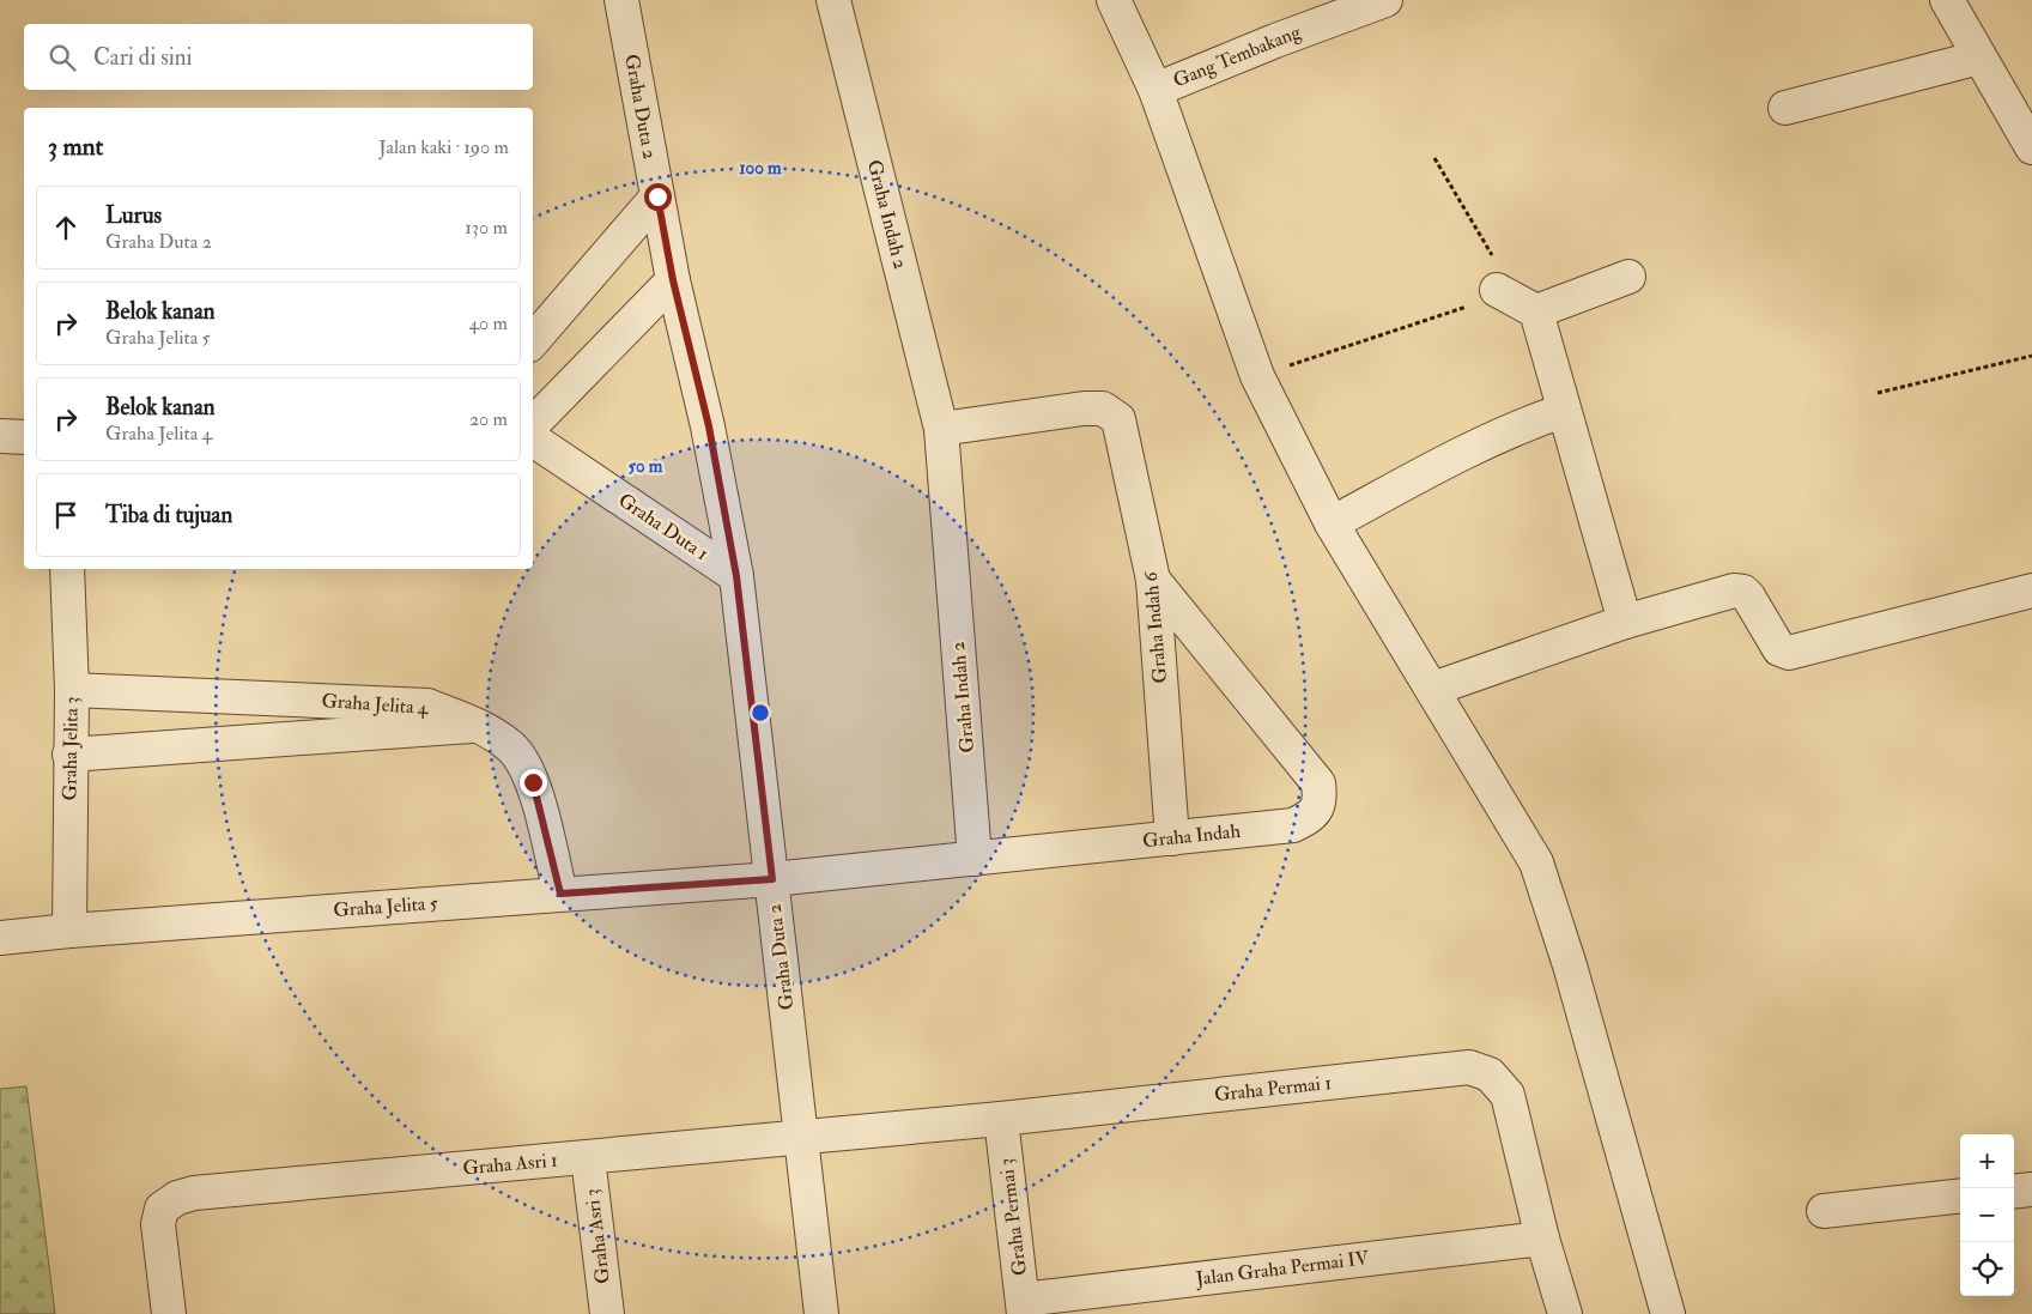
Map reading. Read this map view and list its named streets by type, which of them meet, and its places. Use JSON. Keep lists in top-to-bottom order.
{
  "streets": {
    "street": [
      "Gang Tembakang",
      "Graha Duta 2",
      "Graha Indah 2",
      "Graha Duta 1",
      "Graha Indah 6",
      "Graha Jelita 4",
      "Graha Jelita 3",
      "Graha Indah",
      "Graha Jelita 5",
      "Graha Permai 1",
      "Graha Asri 1",
      "Graha Permai 3",
      "Graha Asri 3",
      "Jalan Graha Permai IV"
    ]
  },
  "crossings": [
    ["Graha Duta 2", "Graha Duta 1"],
    ["Graha Duta 2", "Graha Indah"],
    ["Graha Duta 2", "Graha Jelita 5"],
    ["Graha Duta 2", "Graha Permai 1"],
    ["Graha Duta 2", "Graha Asri 1"],
    ["Graha Indah 2", "Graha Indah 6"],
    ["Graha Indah 2", "Graha Indah"],
    ["Graha Indah 6", "Graha Indah"],
    ["Graha Jelita 4", "Graha Jelita 3"],
    ["Graha Jelita 4", "Graha Jelita 5"],
    ["Graha Jelita 3", "Graha Jelita 5"],
    ["Graha Indah", "Graha Jelita 5"],
    ["Graha Permai 1", "Graha Asri 1"],
    ["Graha Permai 1", "Graha Permai 3"],
    ["Graha Permai 1", "Jalan Graha Permai IV"],
    ["Graha Asri 1", "Graha Asri 3"],
    ["Graha Permai 3", "Jalan Graha Permai IV"]
  ],
  "page": {
    "search": "Cari di sini",
    "heading": ["3 mnt", "Jalan kaki · 190 m"],
    "list": [
      ["Lurus", "Graha Duta 2", "130 m"],
      ["Belok kanan", "Graha Jelita 5", "40 m"],
      ["Belok kanan", "Graha Jelita 4", "20 m"],
      "Tiba di tujuan"
    ],
    "map_buttons": ["+", "−"]
  },
  "rings": ["100 m", "50 m"]
}
